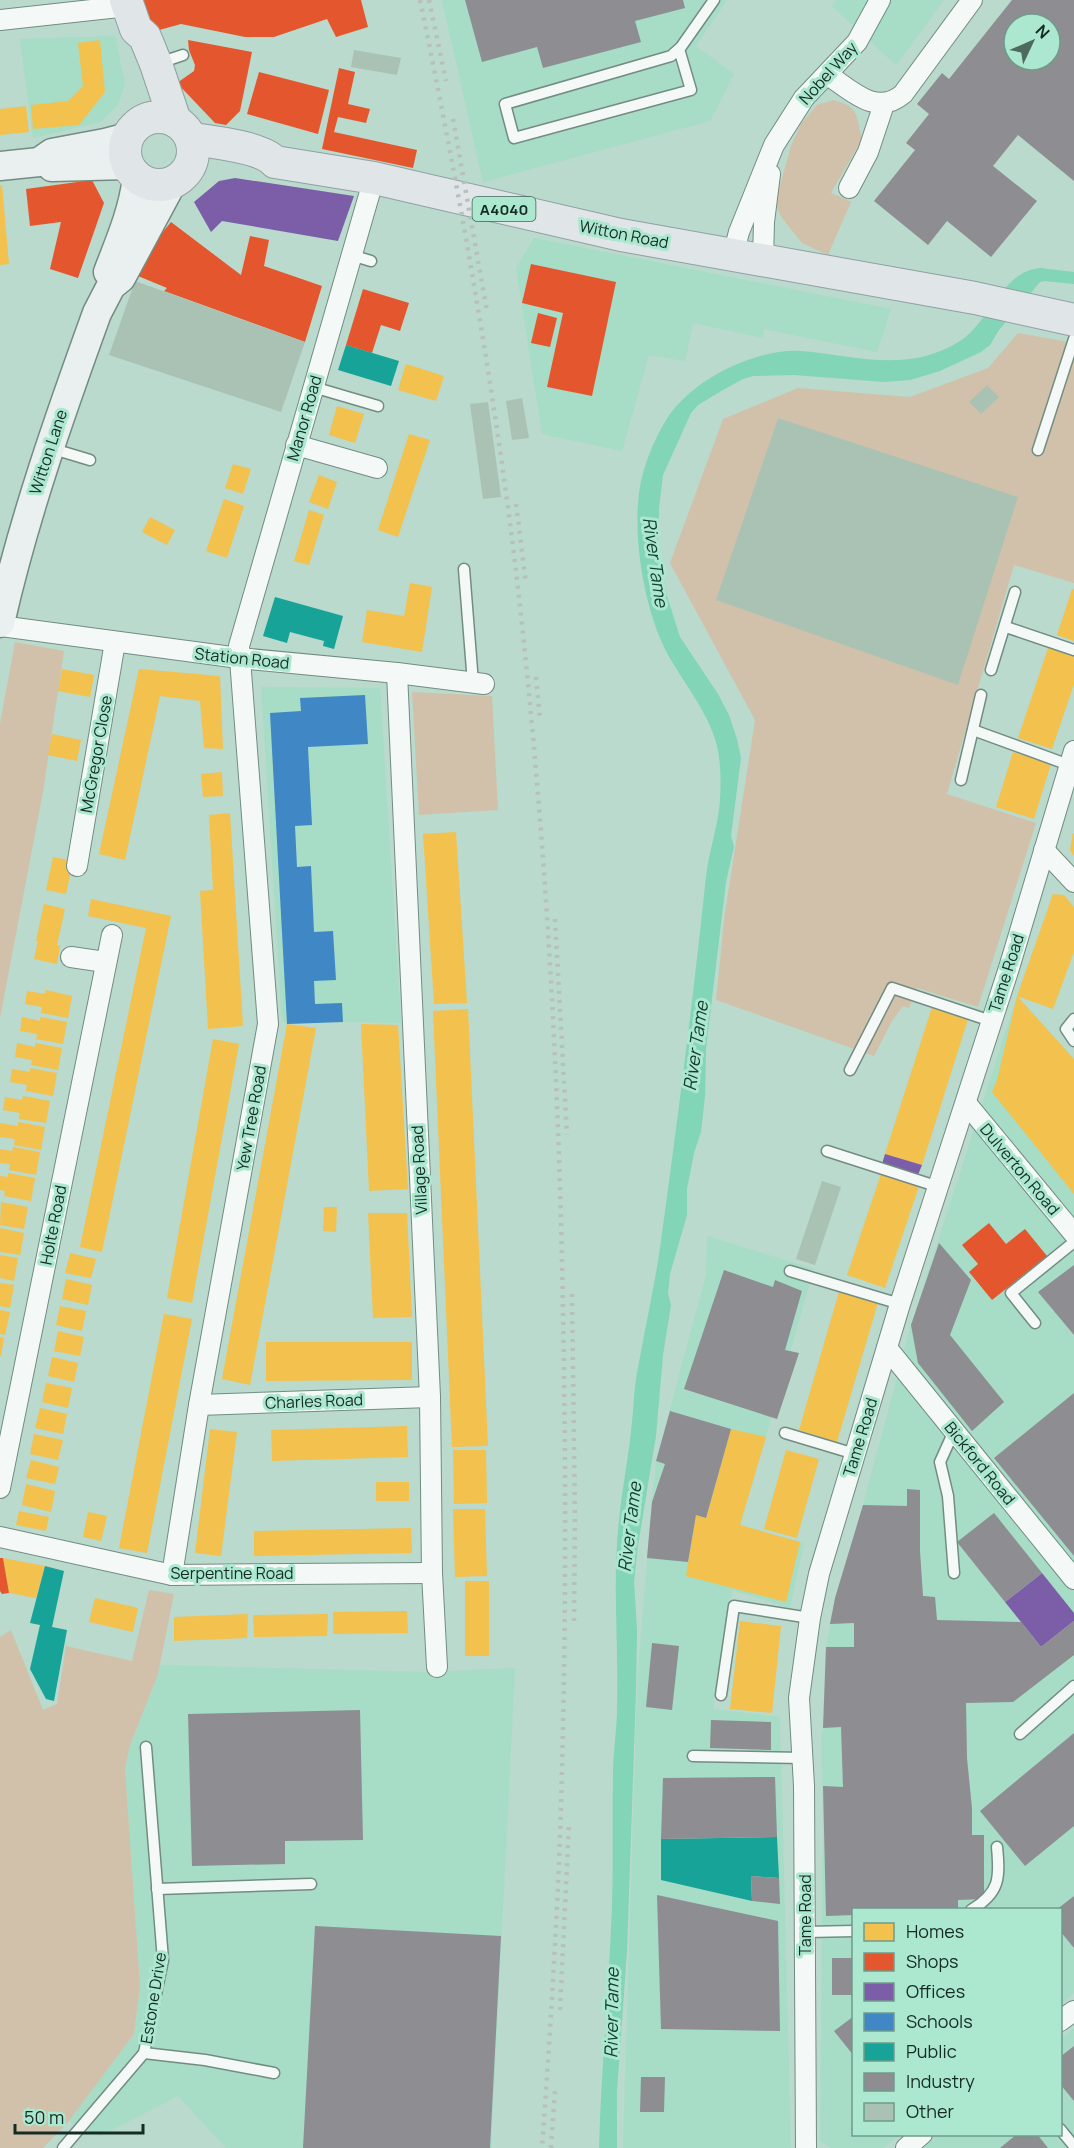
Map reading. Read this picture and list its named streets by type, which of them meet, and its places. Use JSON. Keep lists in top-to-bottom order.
{
  "streets": {
    "main road": ["A4040", "Witton Road", "Witton Lane"],
    "street": [
      "Nobel Way",
      "Manor Road",
      "Station Road",
      "McGregor Close",
      "Tame Road",
      "Yew Tree Road",
      "Dulverton Road",
      "Village Road",
      "Holte Road",
      "Charles Road",
      "Bickford Road",
      "Serpentine Road"
    ],
    "lane": ["Estone Drive"]
  },
  "crossings": [
    ["Nobel Way", "Witton Road"],
    ["Witton Road", "Manor Road"],
    ["Witton Road", "Witton Lane"],
    ["Manor Road", "Station Road"],
    ["Manor Road", "Yew Tree Road"],
    ["Witton Lane", "Station Road"],
    ["Station Road", "McGregor Close"],
    ["Station Road", "Yew Tree Road"],
    ["Station Road", "Village Road"],
    ["Tame Road", "Dulverton Road"],
    ["Tame Road", "Bickford Road"],
    ["Yew Tree Road", "Charles Road"],
    ["Yew Tree Road", "Serpentine Road"],
    ["Village Road", "Charles Road"],
    ["Village Road", "Serpentine Road"]
  ],
  "water": ["River Tame"],
  "legend": [
    "Homes",
    "Shops",
    "Offices",
    "Schools",
    "Public",
    "Industry",
    "Other"
  ],
  "scale_bar": "50 m",
  "north": "top right"
}
